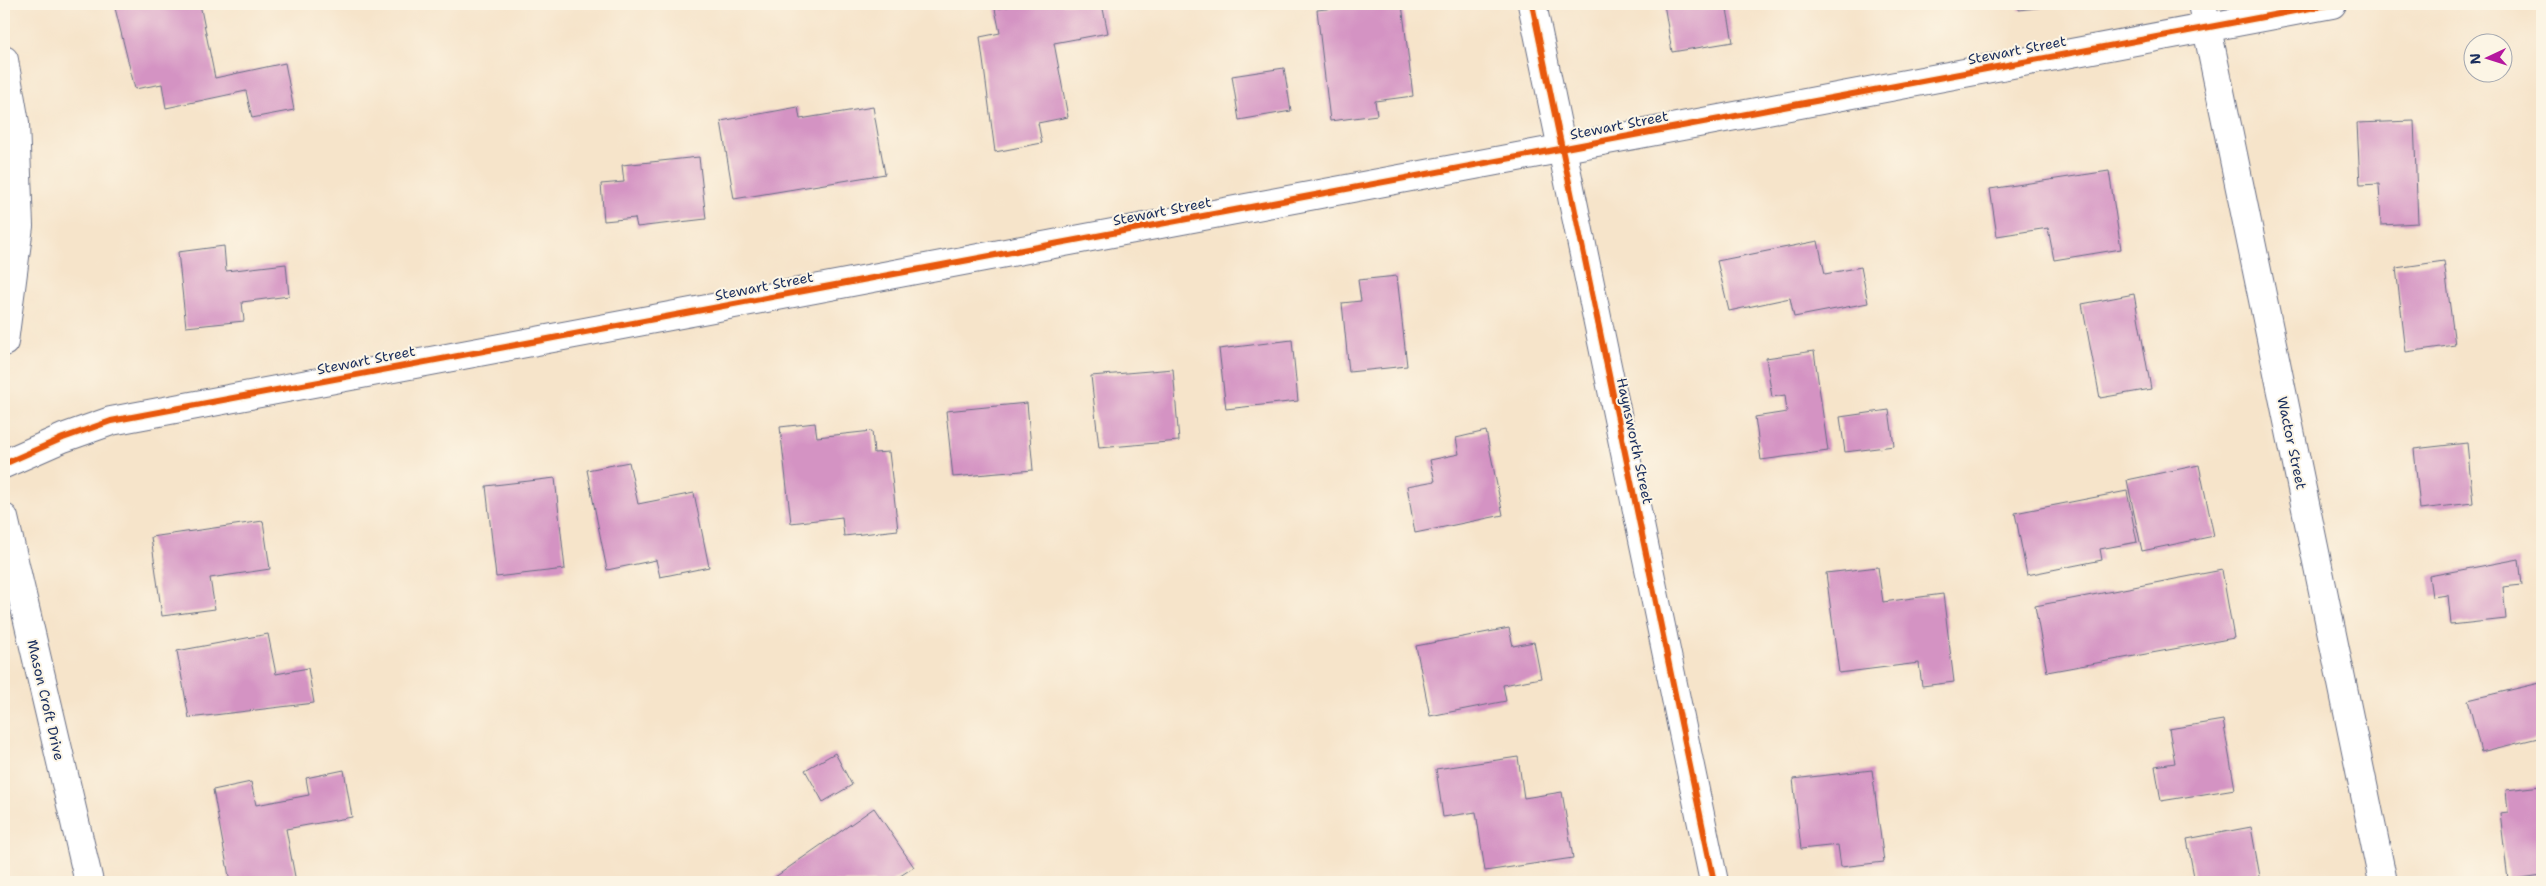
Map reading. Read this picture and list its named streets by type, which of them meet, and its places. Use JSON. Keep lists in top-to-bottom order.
{
  "streets": {
    "street": [
      "Stewart Street",
      "Haynsworth Street",
      "Wactor Street",
      "Mason Croft Drive"
    ]
  },
  "crossings": [
    ["Stewart Street", "Haynsworth Street"],
    ["Stewart Street", "Wactor Street"]
  ],
  "north": "left"
}
